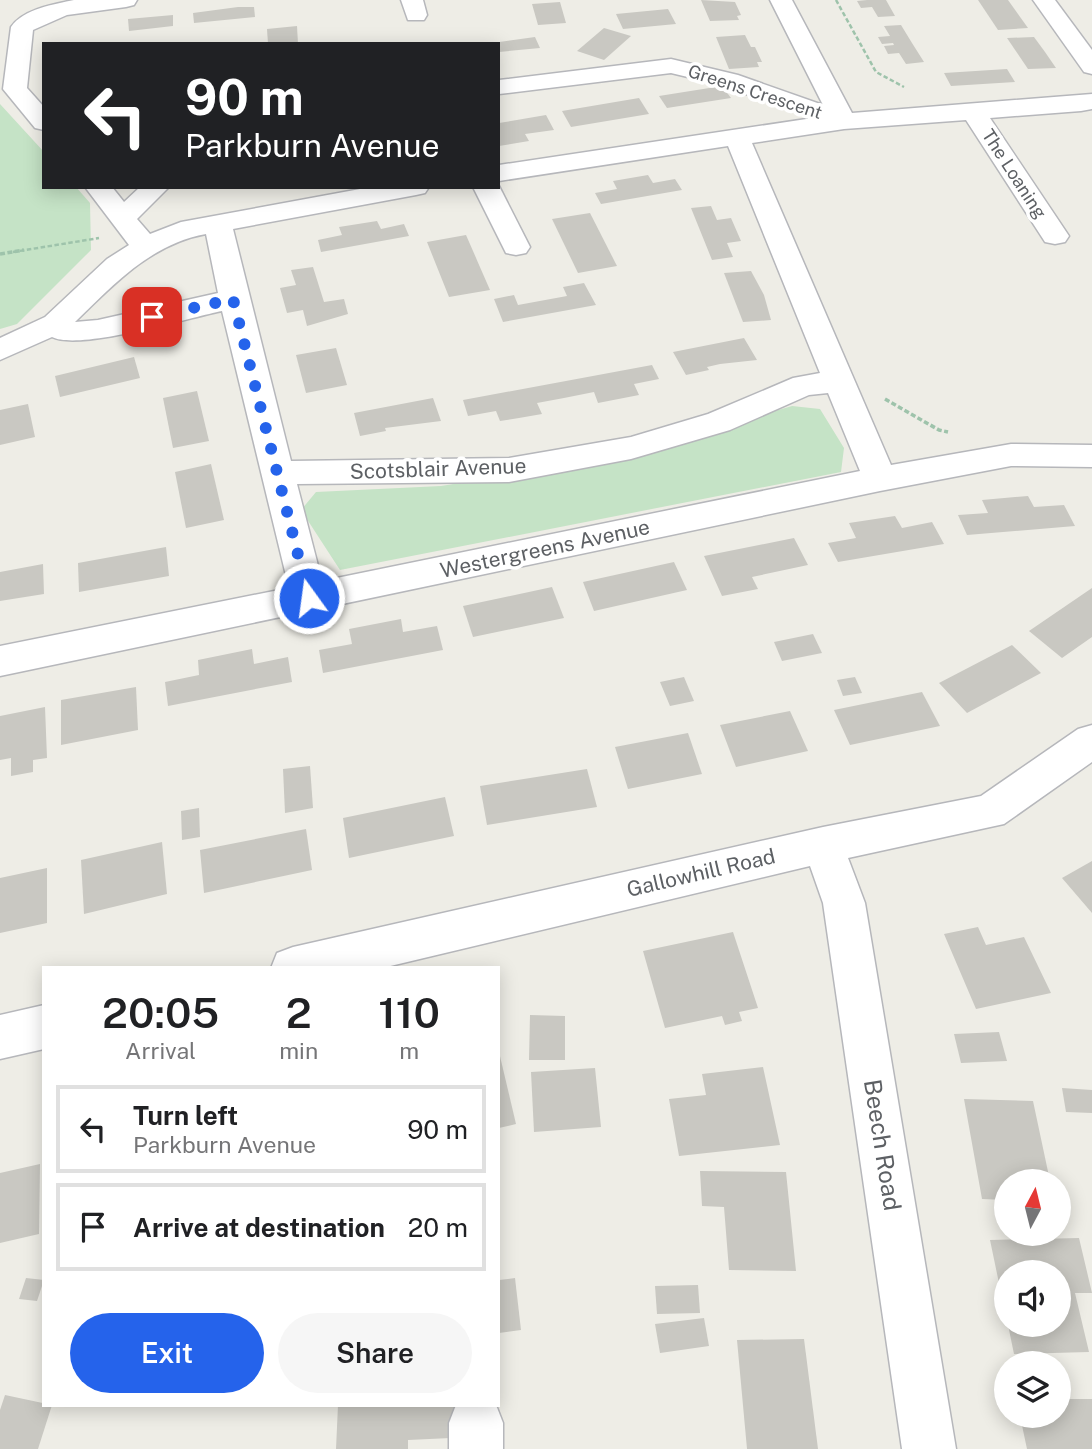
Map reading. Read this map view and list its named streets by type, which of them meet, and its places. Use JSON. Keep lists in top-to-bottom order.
{
  "streets": {
    "street": [
      "Greens Crescent",
      "The Loaning",
      "Scotsblair Avenue",
      "Westergreens Avenue",
      "Gallowhill Road",
      "Beech Road"
    ]
  },
  "crossings": [
    ["Greens Crescent", "The Loaning"],
    ["Gallowhill Road", "Beech Road"]
  ],
  "north": "top",
  "page": {
    "turn": ["90 m", "Parkburn Avenue"],
    "eta": [
      "20:05",
      "Arrival",
      "2",
      "min",
      "110",
      "m"
    ],
    "list": [
      {
        "name": "Turn left",
        "note": "Parkburn Avenue",
        "value": "90 m"
      },
      {
        "name": "Arrive at destination",
        "value": "20 m"
      }
    ],
    "buttons": ["Exit", "Share"]
  }
}
